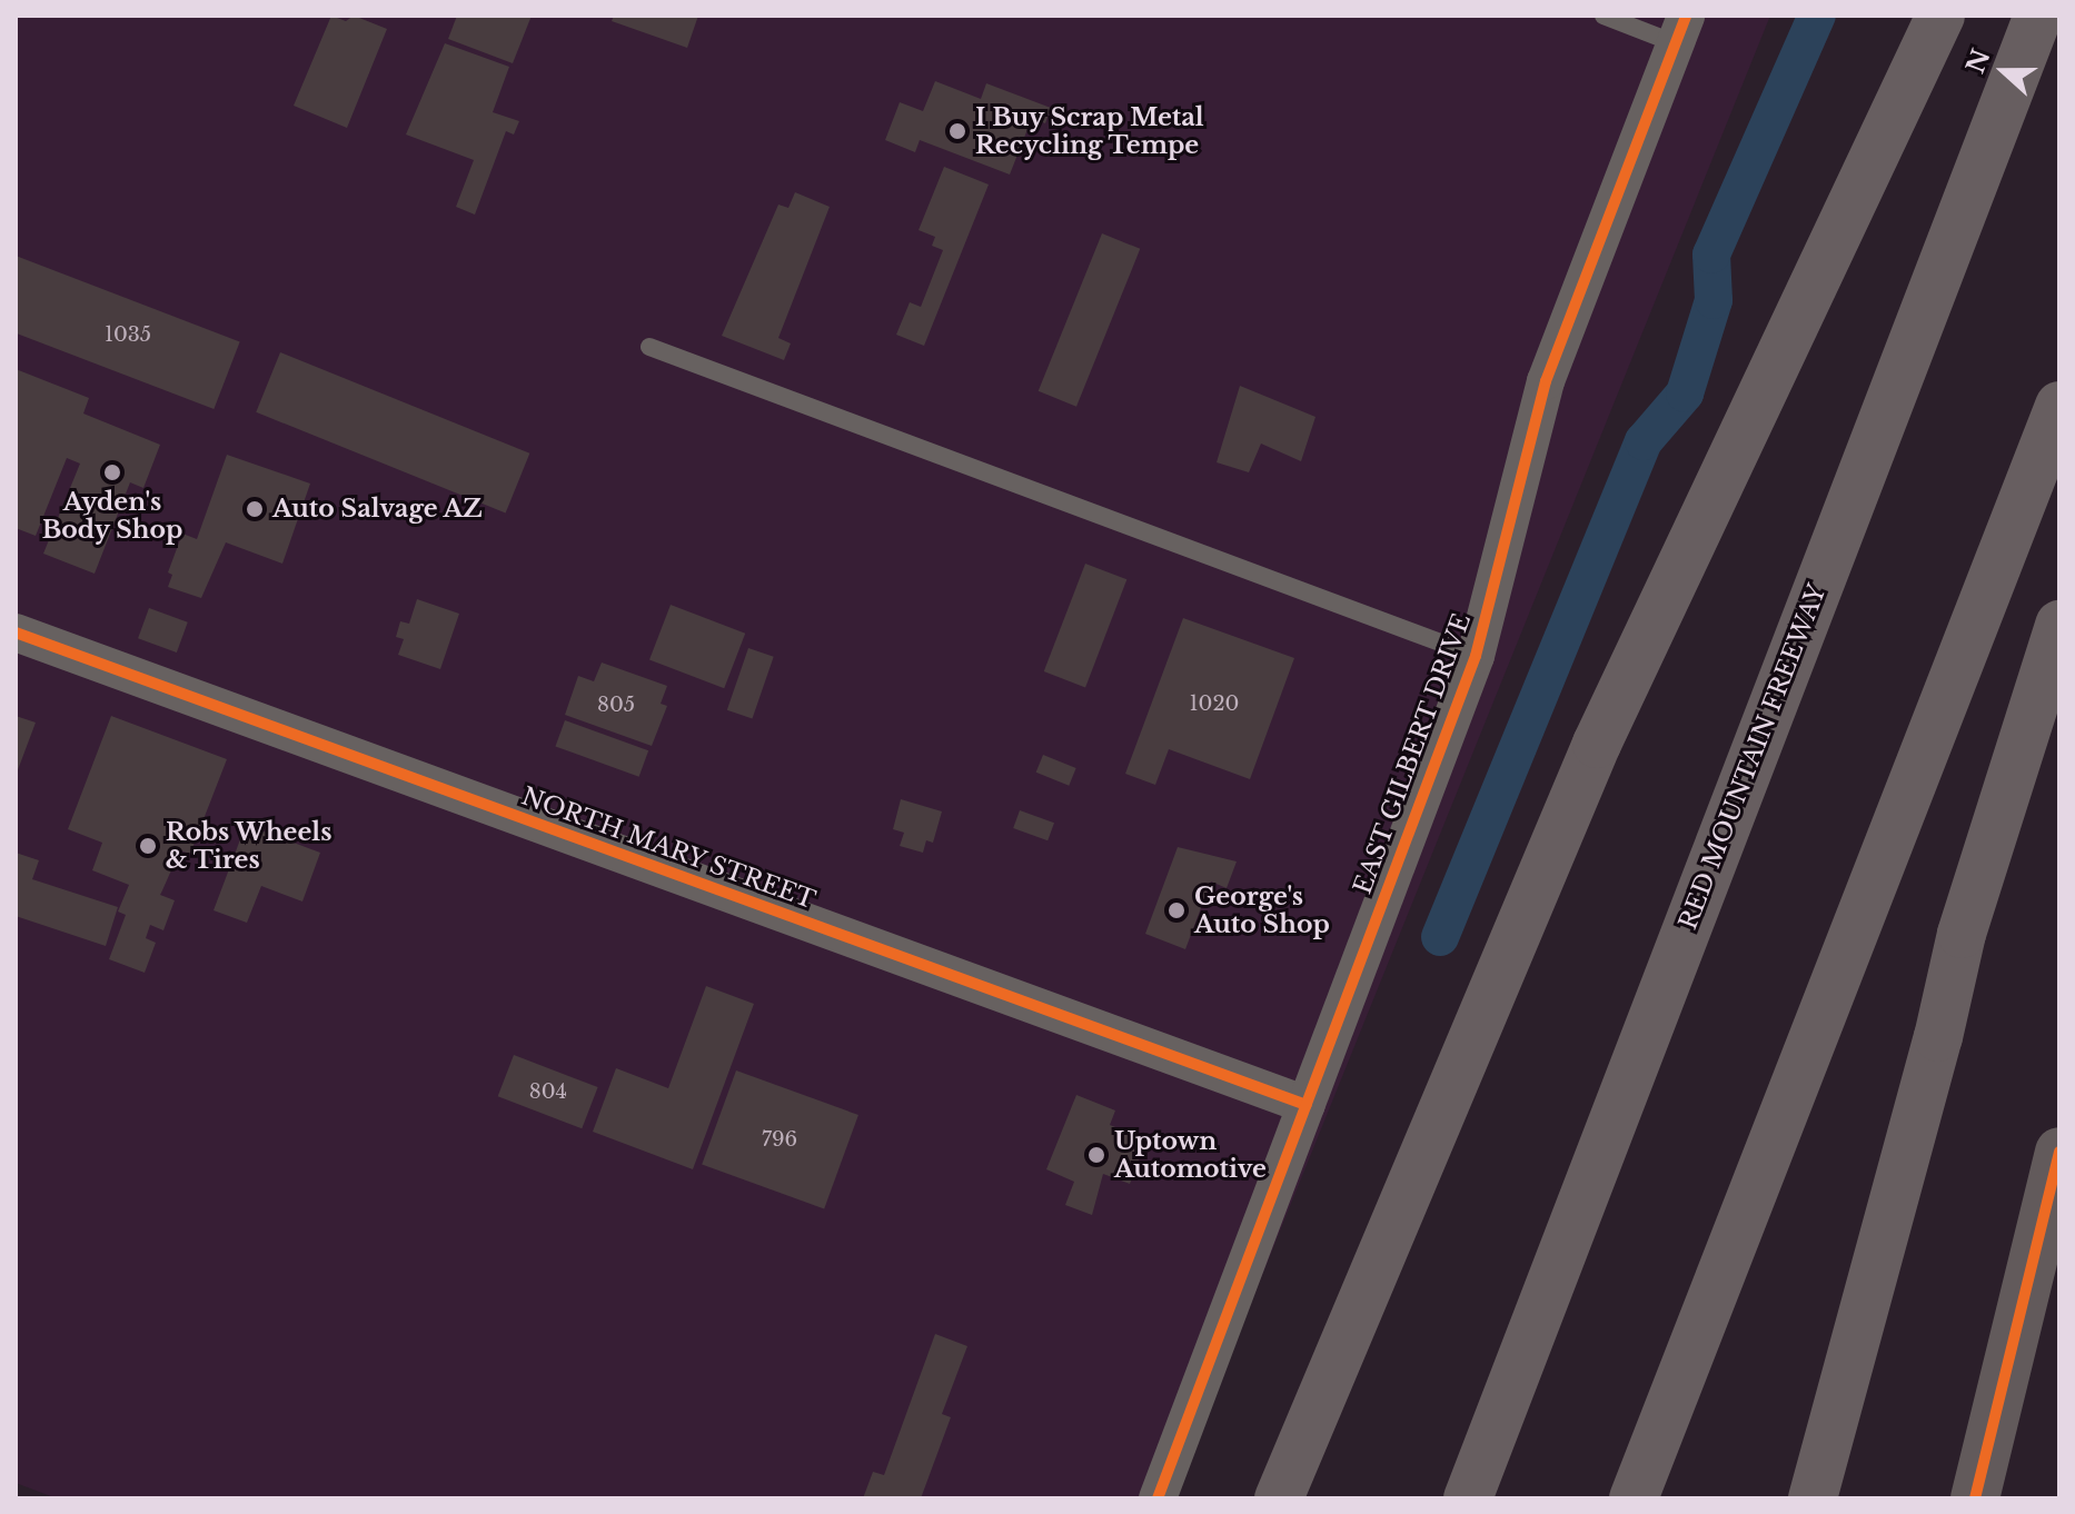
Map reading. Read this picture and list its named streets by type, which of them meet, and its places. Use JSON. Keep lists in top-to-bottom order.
{
  "streets": {
    "highway": ["RED MOUNTAIN FREEWAY"],
    "street": ["EAST GILBERT DRIVE", "NORTH MARY STREET"]
  },
  "crossings": [
    ["EAST GILBERT DRIVE", "NORTH MARY STREET"]
  ],
  "places": [
    "I Buy Scrap Metal Recycling Tempe",
    "Ayden's Body Shop",
    "Auto Salvage AZ",
    "Robs Wheels & Tires",
    "George's Auto Shop",
    "Uptown Automotive"
  ],
  "house_numbers": [
    "1035",
    "1020",
    "805",
    "804",
    "796"
  ],
  "north": "left"
}
